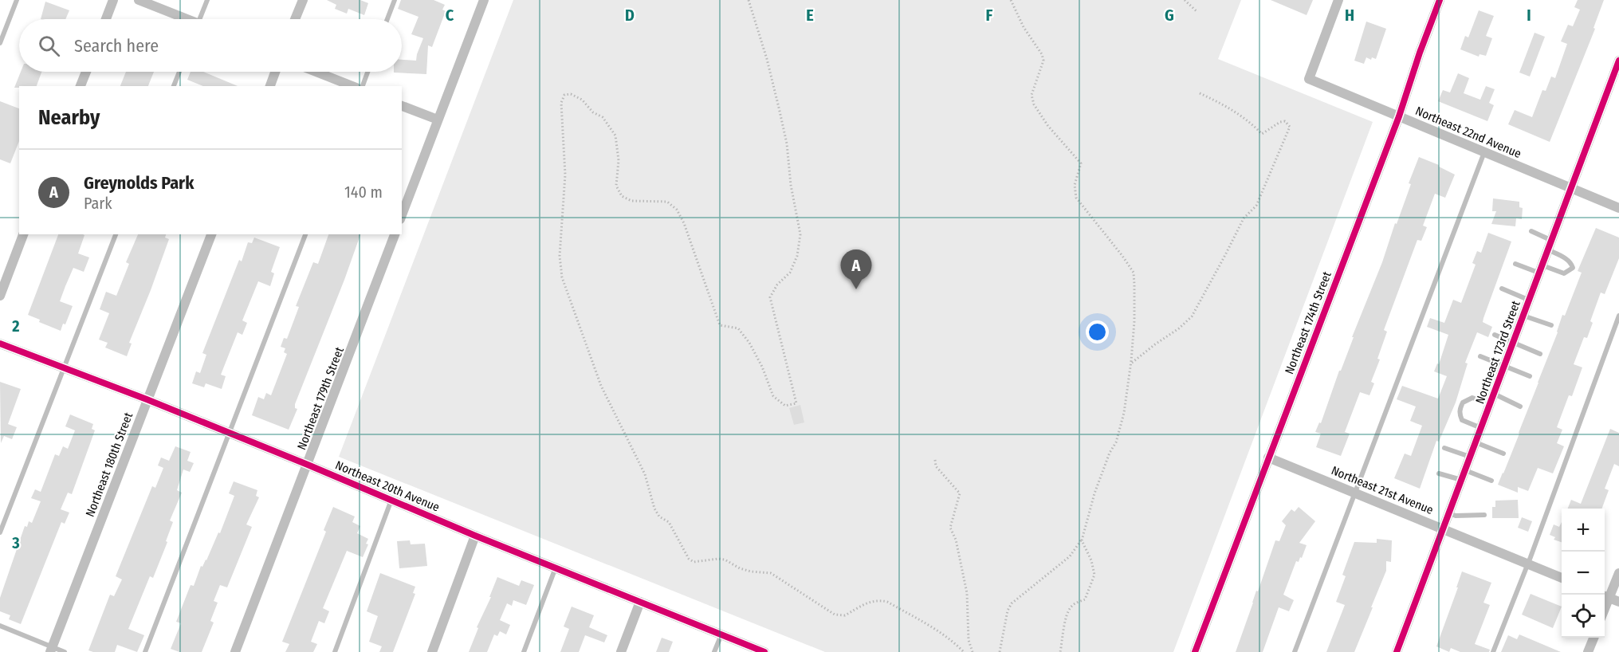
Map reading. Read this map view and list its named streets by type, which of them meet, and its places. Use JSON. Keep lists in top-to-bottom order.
{
  "streets": {
    "street": [
      "Northeast 22nd Avenue",
      "Northeast 174th Street",
      "Northeast 173rd Street",
      "Northeast 179th Street",
      "Northeast 180th Street",
      "Northeast 20th Avenue",
      "Northeast 21st Avenue"
    ]
  },
  "crossings": [
    ["Northeast 22nd Avenue", "Northeast 174th Street"],
    ["Northeast 22nd Avenue", "Northeast 173rd Street"],
    ["Northeast 174th Street", "Northeast 21st Avenue"],
    ["Northeast 173rd Street", "Northeast 21st Avenue"],
    ["Northeast 179th Street", "Northeast 20th Avenue"],
    ["Northeast 180th Street", "Northeast 20th Avenue"]
  ],
  "page": {
    "search": "Search here",
    "heading": "Nearby",
    "list": [
      {
        "mark": "A",
        "name": "Greynolds Park",
        "note": "Park",
        "value": "140 m"
      }
    ],
    "pins": "A",
    "map_buttons": ["+", "−"]
  },
  "grid": {
    "columns": [
      "C",
      "D",
      "E",
      "F",
      "G",
      "H",
      "I"
    ],
    "rows": ["2", "3"]
  }
}
